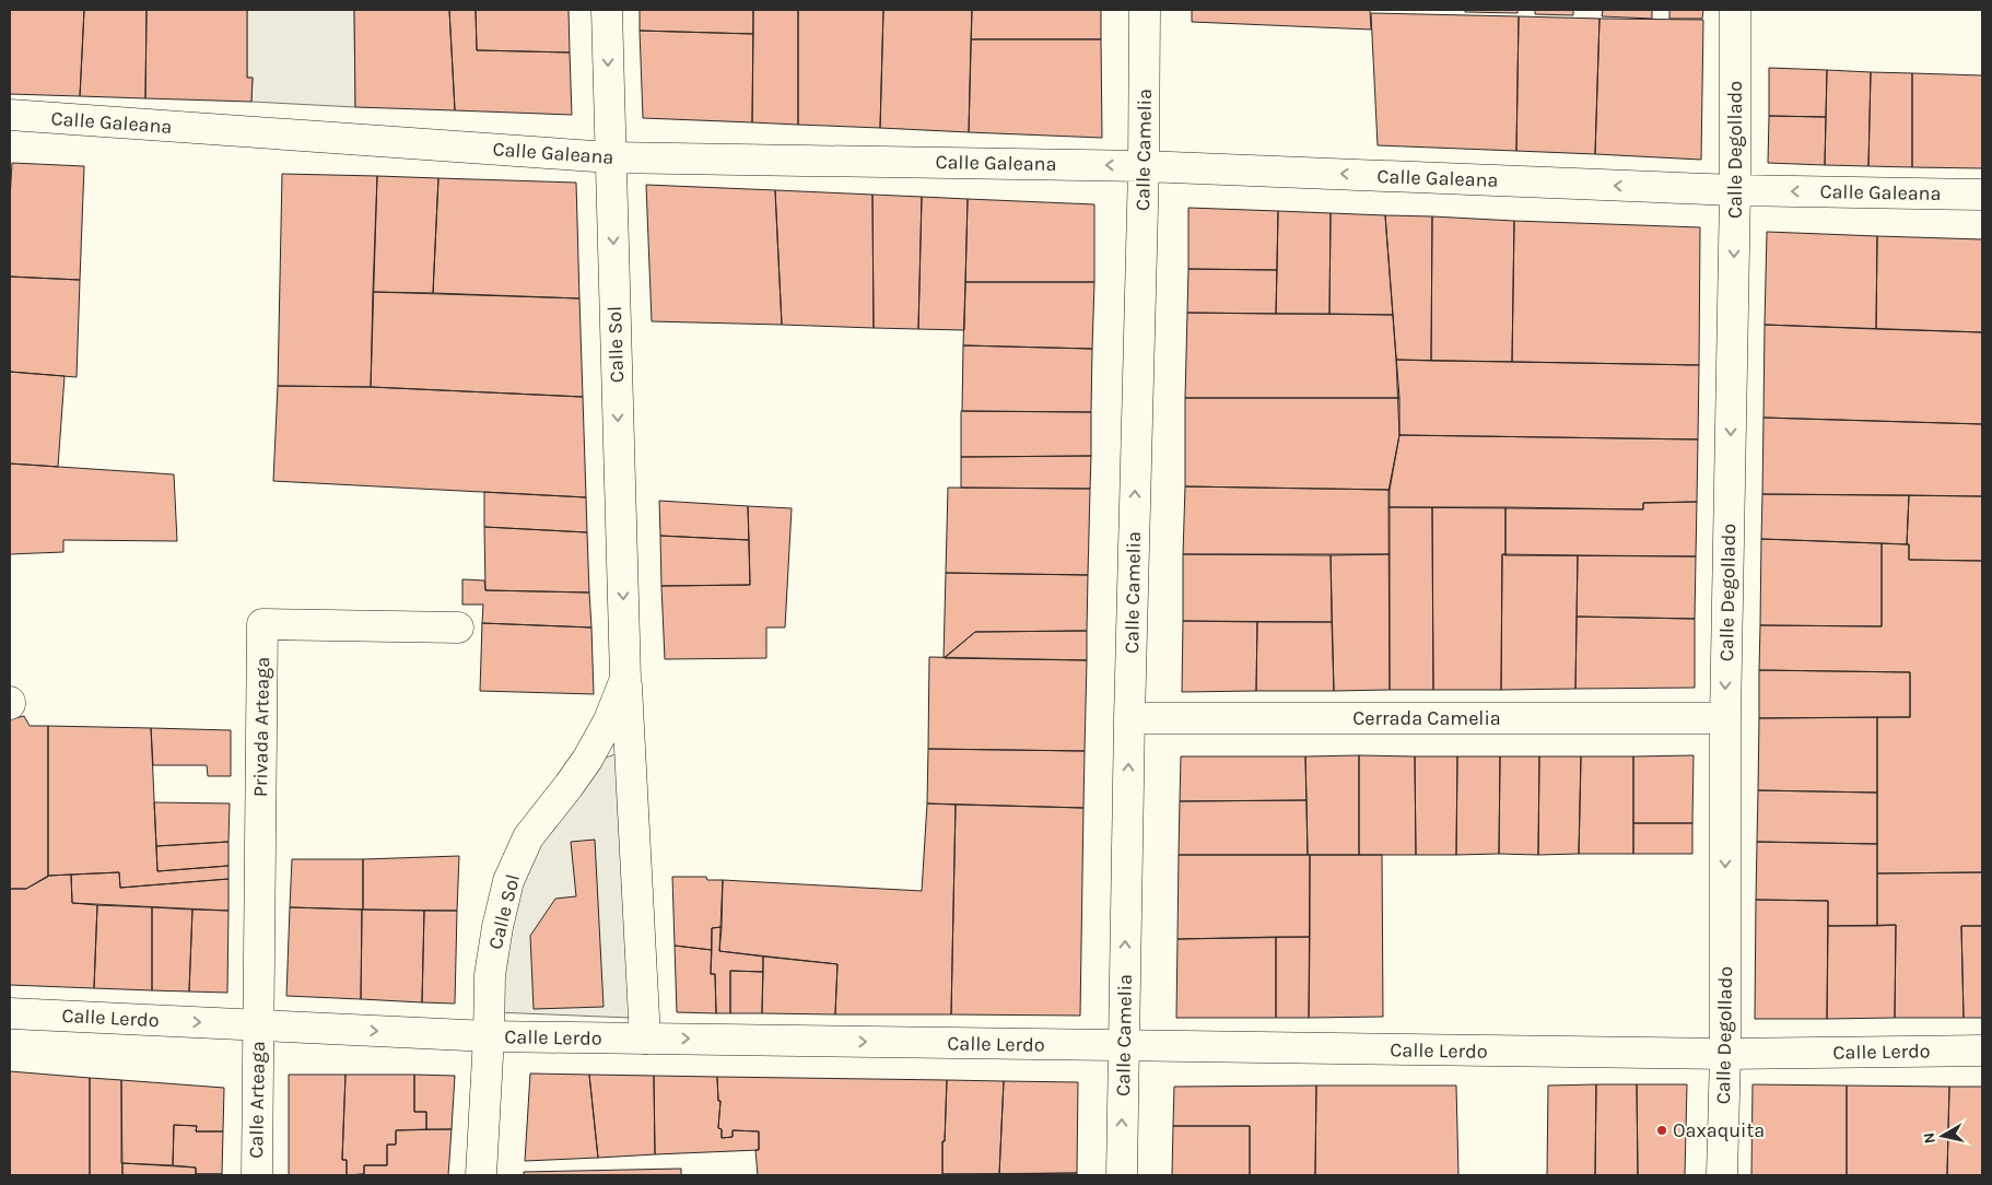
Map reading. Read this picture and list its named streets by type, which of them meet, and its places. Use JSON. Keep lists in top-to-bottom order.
{
  "streets": {
    "street": [
      "Calle Galeana",
      "Calle Camelia",
      "Calle Degollado",
      "Calle Sol",
      "Cerrada Camelia",
      "Privada Arteaga",
      "Calle Lerdo",
      "Calle Arteaga"
    ]
  },
  "crossings": [
    ["Calle Galeana", "Calle Camelia"],
    ["Calle Galeana", "Calle Degollado"],
    ["Calle Galeana", "Calle Sol"],
    ["Calle Camelia", "Cerrada Camelia"],
    ["Calle Camelia", "Calle Lerdo"],
    ["Calle Degollado", "Cerrada Camelia"],
    ["Calle Degollado", "Calle Lerdo"],
    ["Calle Sol", "Calle Lerdo"],
    ["Privada Arteaga", "Calle Lerdo"],
    ["Privada Arteaga", "Calle Arteaga"],
    ["Calle Lerdo", "Calle Arteaga"]
  ],
  "one_way": [
    "Calle Galeana",
    "Calle Camelia",
    "Calle Degollado",
    "Calle Sol",
    "Calle Lerdo"
  ],
  "places": ["Oaxaquita"],
  "north": "left"
}
